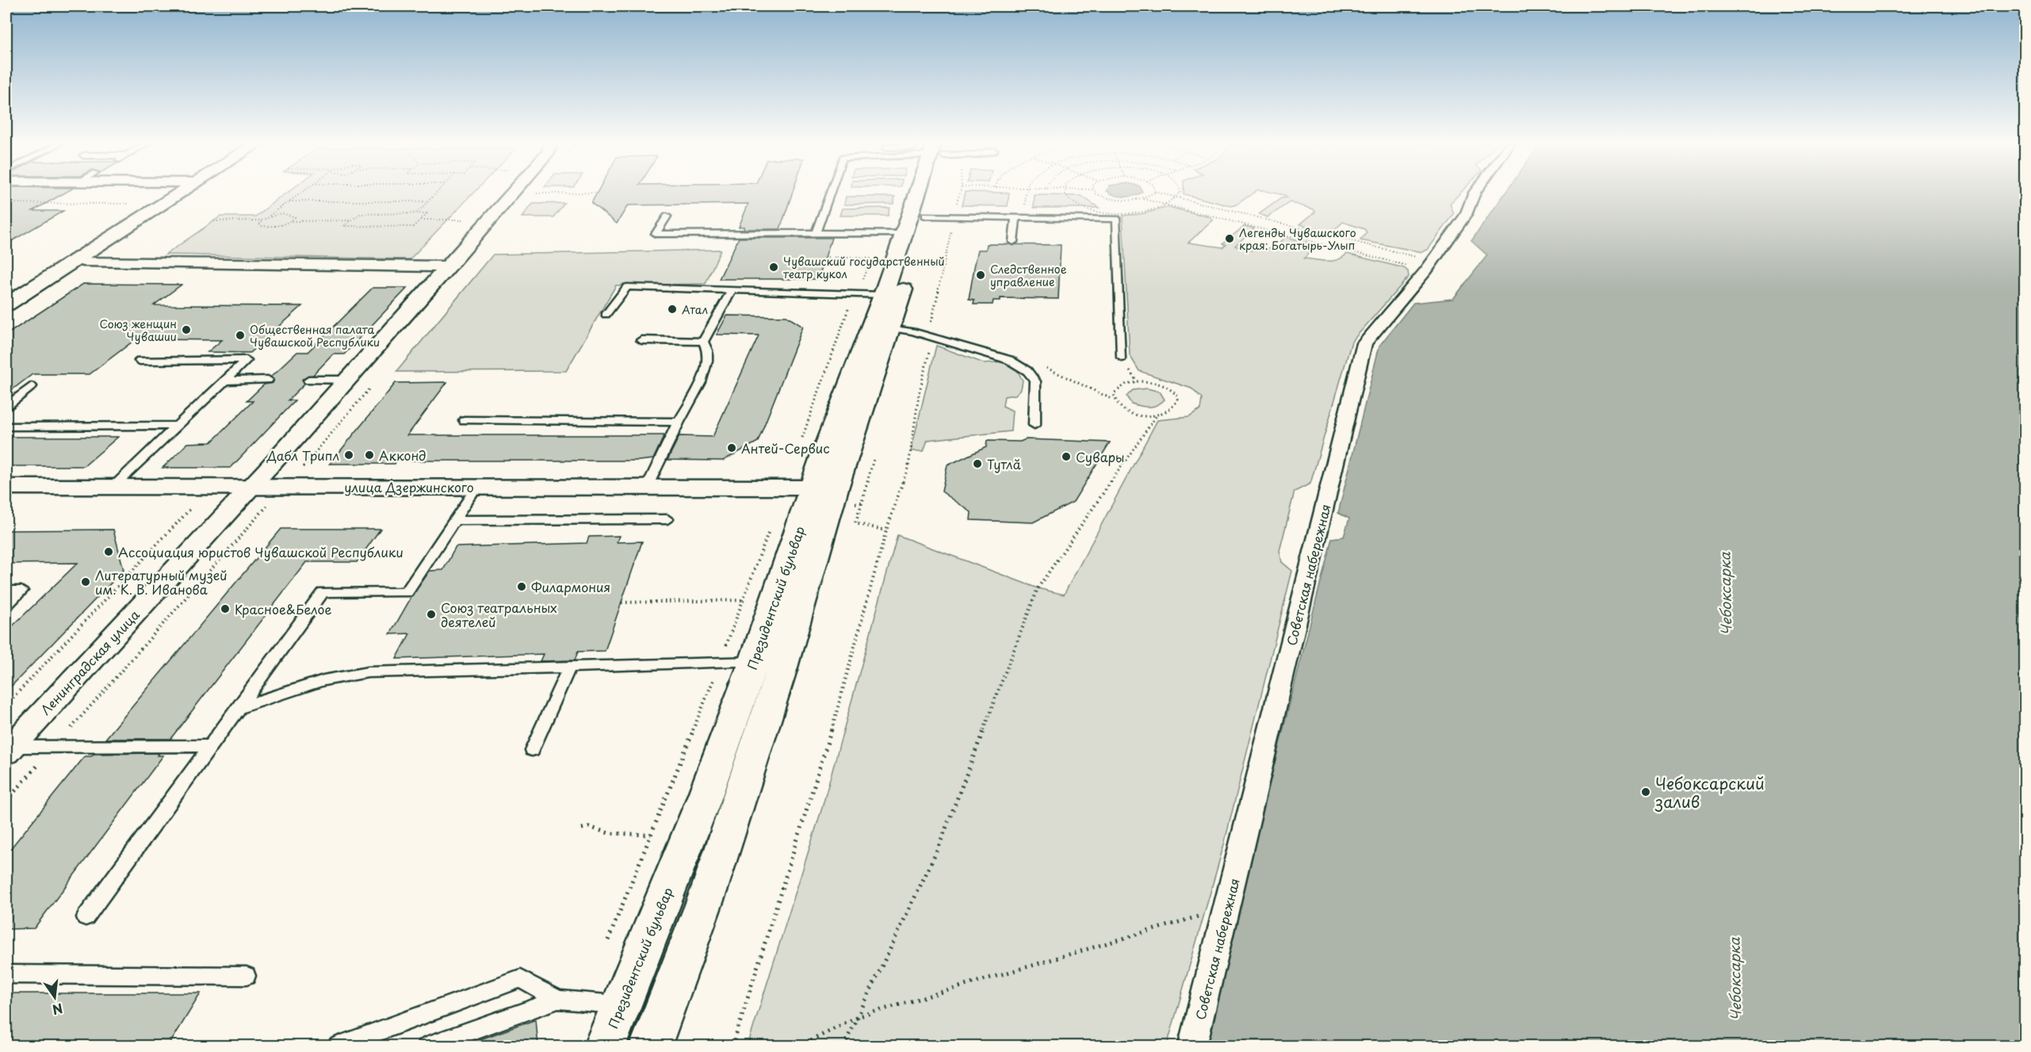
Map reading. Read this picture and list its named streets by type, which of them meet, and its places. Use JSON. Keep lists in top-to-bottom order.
{
  "streets": {
    "main road": ["улица Дзержинского", "Президентский бульвар"],
    "street": ["Советская набережная", "Ленинградская улица"]
  },
  "crossings": [
    ["улица Дзержинского", "Президентский бульвар"],
    ["улица Дзержинского", "Ленинградская улица"]
  ],
  "water": ["Чебоксарка"],
  "places": [
    "Легенды Чувашского края: Богатырь-Улып",
    "Чувашский государственный театр кукол",
    "Следственное управление",
    "Атал",
    "Союз женщин Чувашии",
    "Общественная палата Чувашской Республики",
    "Антей-Сервис",
    "Дабл Трипл",
    "Акконд",
    "Сувары",
    "Тутлӑ",
    "Ассоциация юристов Чувашской Республики",
    "Литературный музей им. К. В. Иванова",
    "Филармония",
    "Красное&Белое",
    "Союз театральных деятелей",
    "Чебоксарский залив"
  ],
  "north": "bottom"
}
